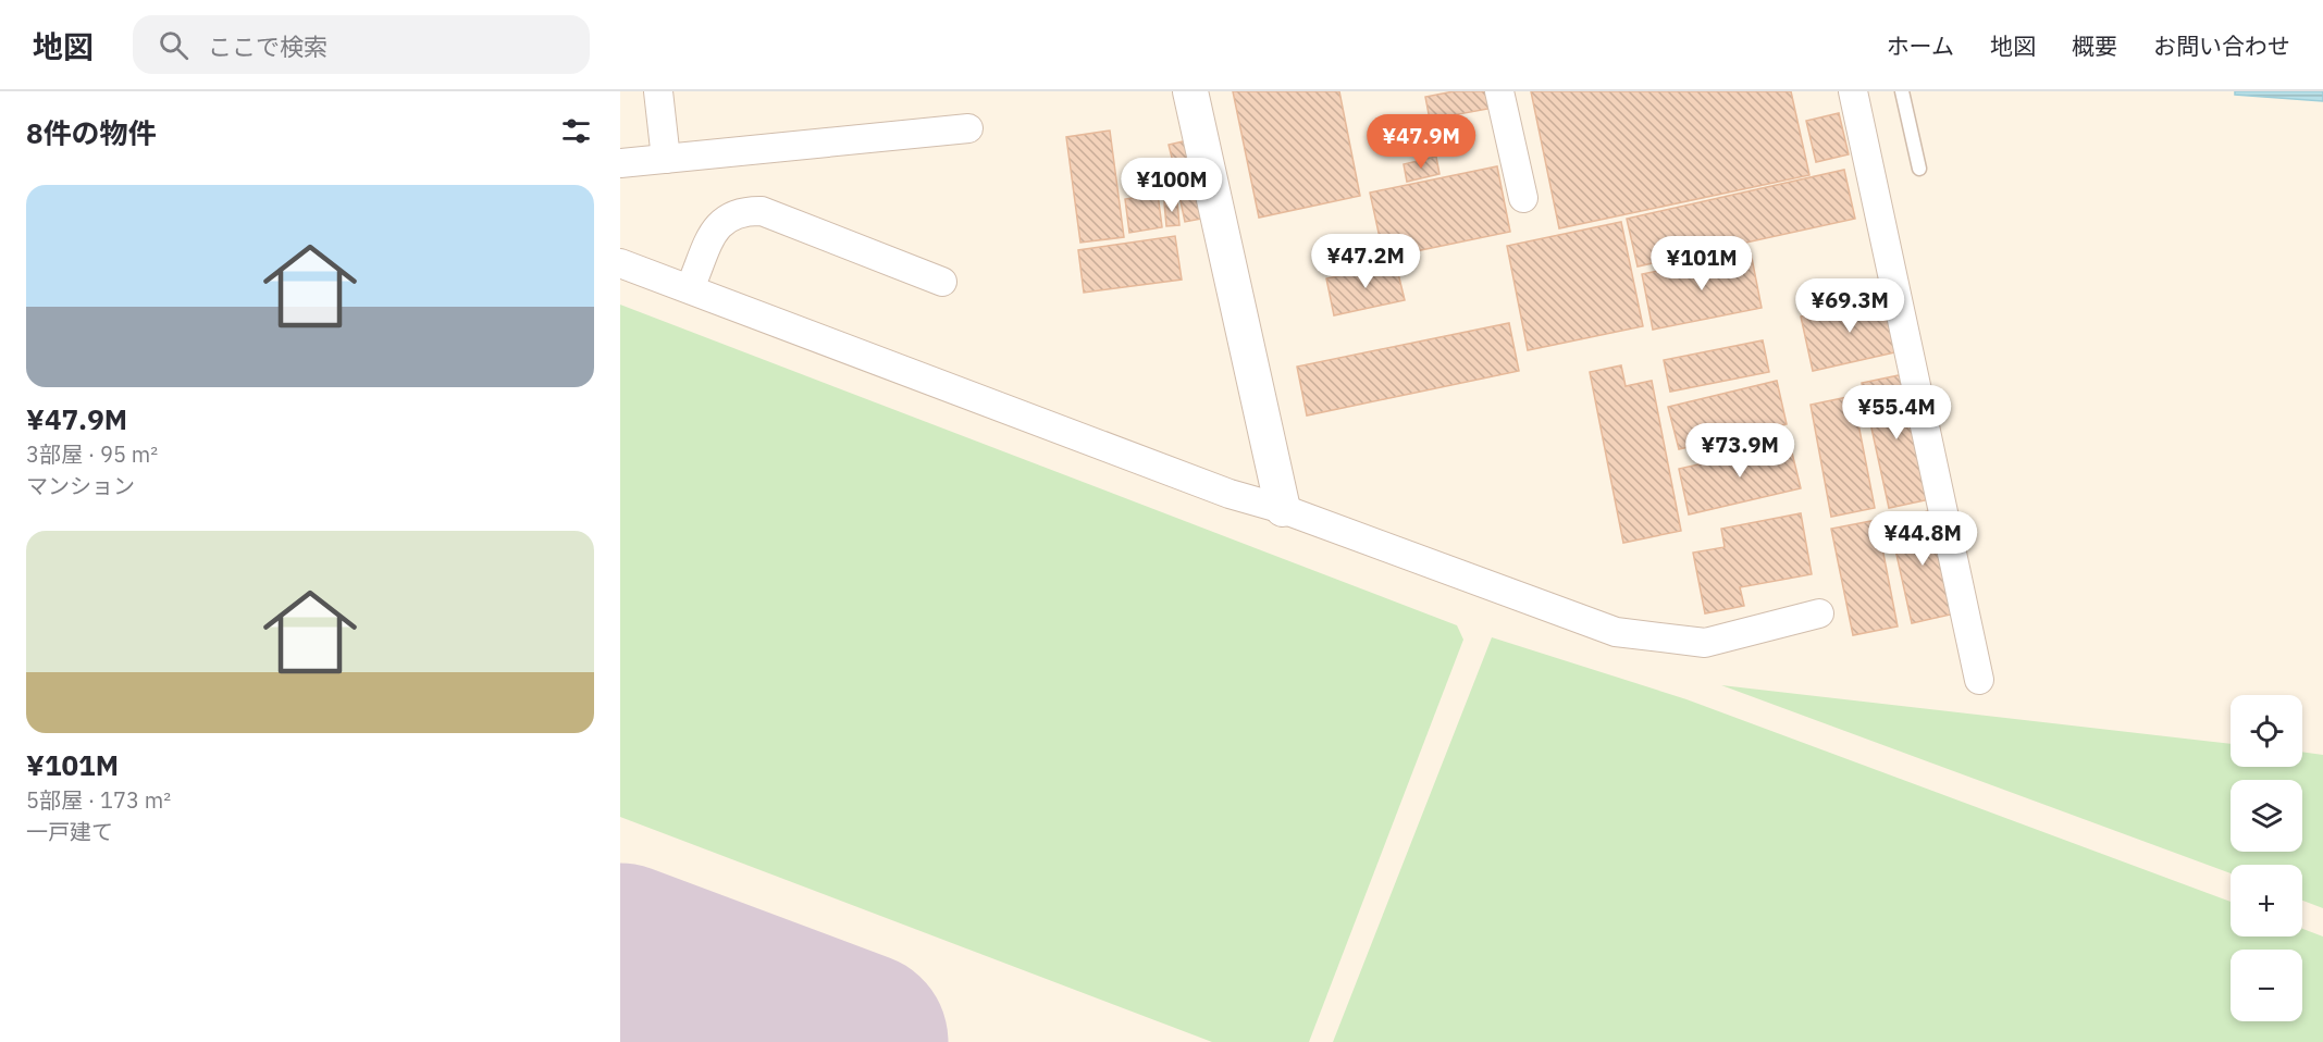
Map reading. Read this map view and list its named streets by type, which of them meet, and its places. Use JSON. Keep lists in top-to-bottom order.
{
  "page": {
    "header": "地図",
    "search": "ここで検索",
    "nav": [
      "ホーム",
      "地図",
      "概要",
      "お問い合わせ"
    ],
    "heading": "8件の物件",
    "price": [
      "¥47.9M",
      "¥100M",
      "¥47.2M",
      "¥101M",
      "¥69.3M",
      "¥55.4M",
      "¥73.9M",
      "¥44.8M"
    ],
    "list": [
      {
        "name": "¥47.9M",
        "note": "3部屋 · 95 m² · マンション"
      },
      {
        "name": "¥101M",
        "note": "5部屋 · 173 m² · 一戸建て"
      }
    ],
    "map_buttons": ["+", "−"]
  }
}
